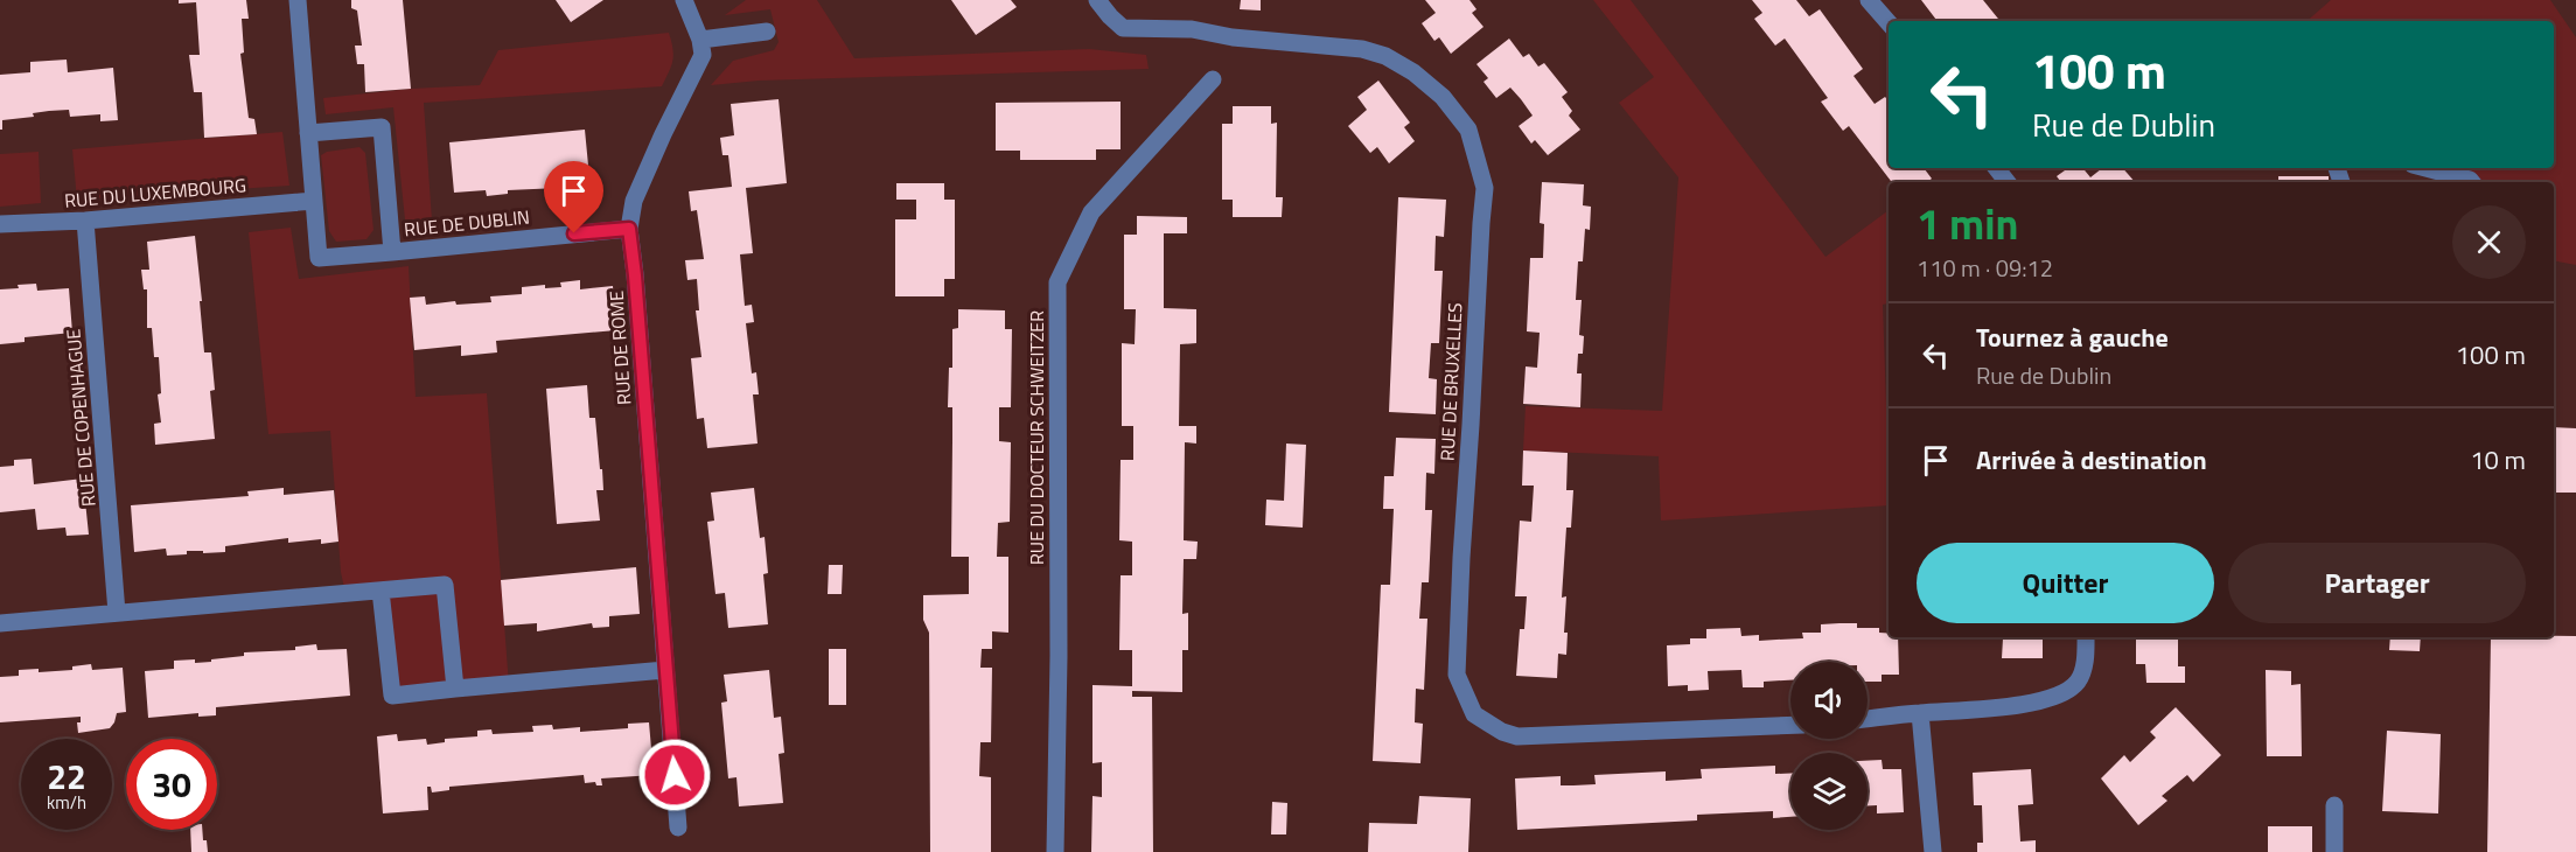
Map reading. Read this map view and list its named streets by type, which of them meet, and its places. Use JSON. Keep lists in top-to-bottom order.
{
  "streets": {
    "street": [
      "RUE DU LUXEMBOURG",
      "RUE DE DUBLIN",
      "RUE DE ROME",
      "RUE DE BRUXELLES",
      "RUE DE COPENHAGUE",
      "RUE DU DOCTEUR SCHWEITZER"
    ]
  },
  "crossings": [
    ["RUE DU LUXEMBOURG", "RUE DE DUBLIN"],
    ["RUE DU LUXEMBOURG", "RUE DE COPENHAGUE"],
    ["RUE DE DUBLIN", "RUE DE ROME"]
  ],
  "page": {
    "turn": ["100 m", "Rue de Dublin"],
    "heading": ["1 min", "110 m · 09:12"],
    "list": [
      {
        "name": "Tournez à gauche",
        "note": "Rue de Dublin",
        "value": "100 m"
      },
      {
        "name": "Arrivée à destination",
        "value": "10 m"
      }
    ],
    "buttons": ["Quitter", "Partager"],
    "speed": "22 km/h",
    "limit": "30"
  }
}
